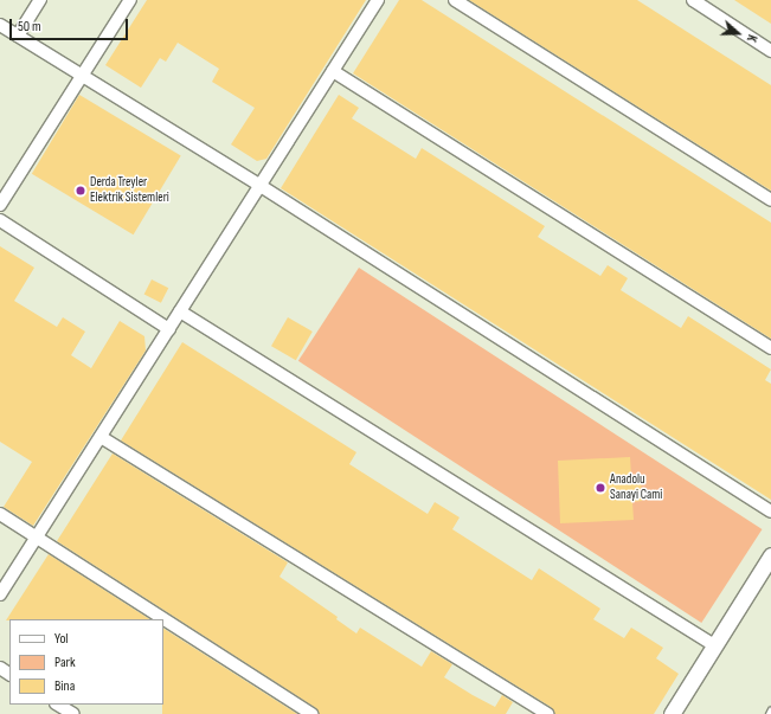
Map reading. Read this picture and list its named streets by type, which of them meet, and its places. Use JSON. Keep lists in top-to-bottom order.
{
  "places": ["Derda Treyler Elektrik Sistemleri", "Anadolu Sanayi Cami"],
  "legend": ["Yol", "Park", "Bina"],
  "scale_bar": "50 m",
  "north": "right"
}
